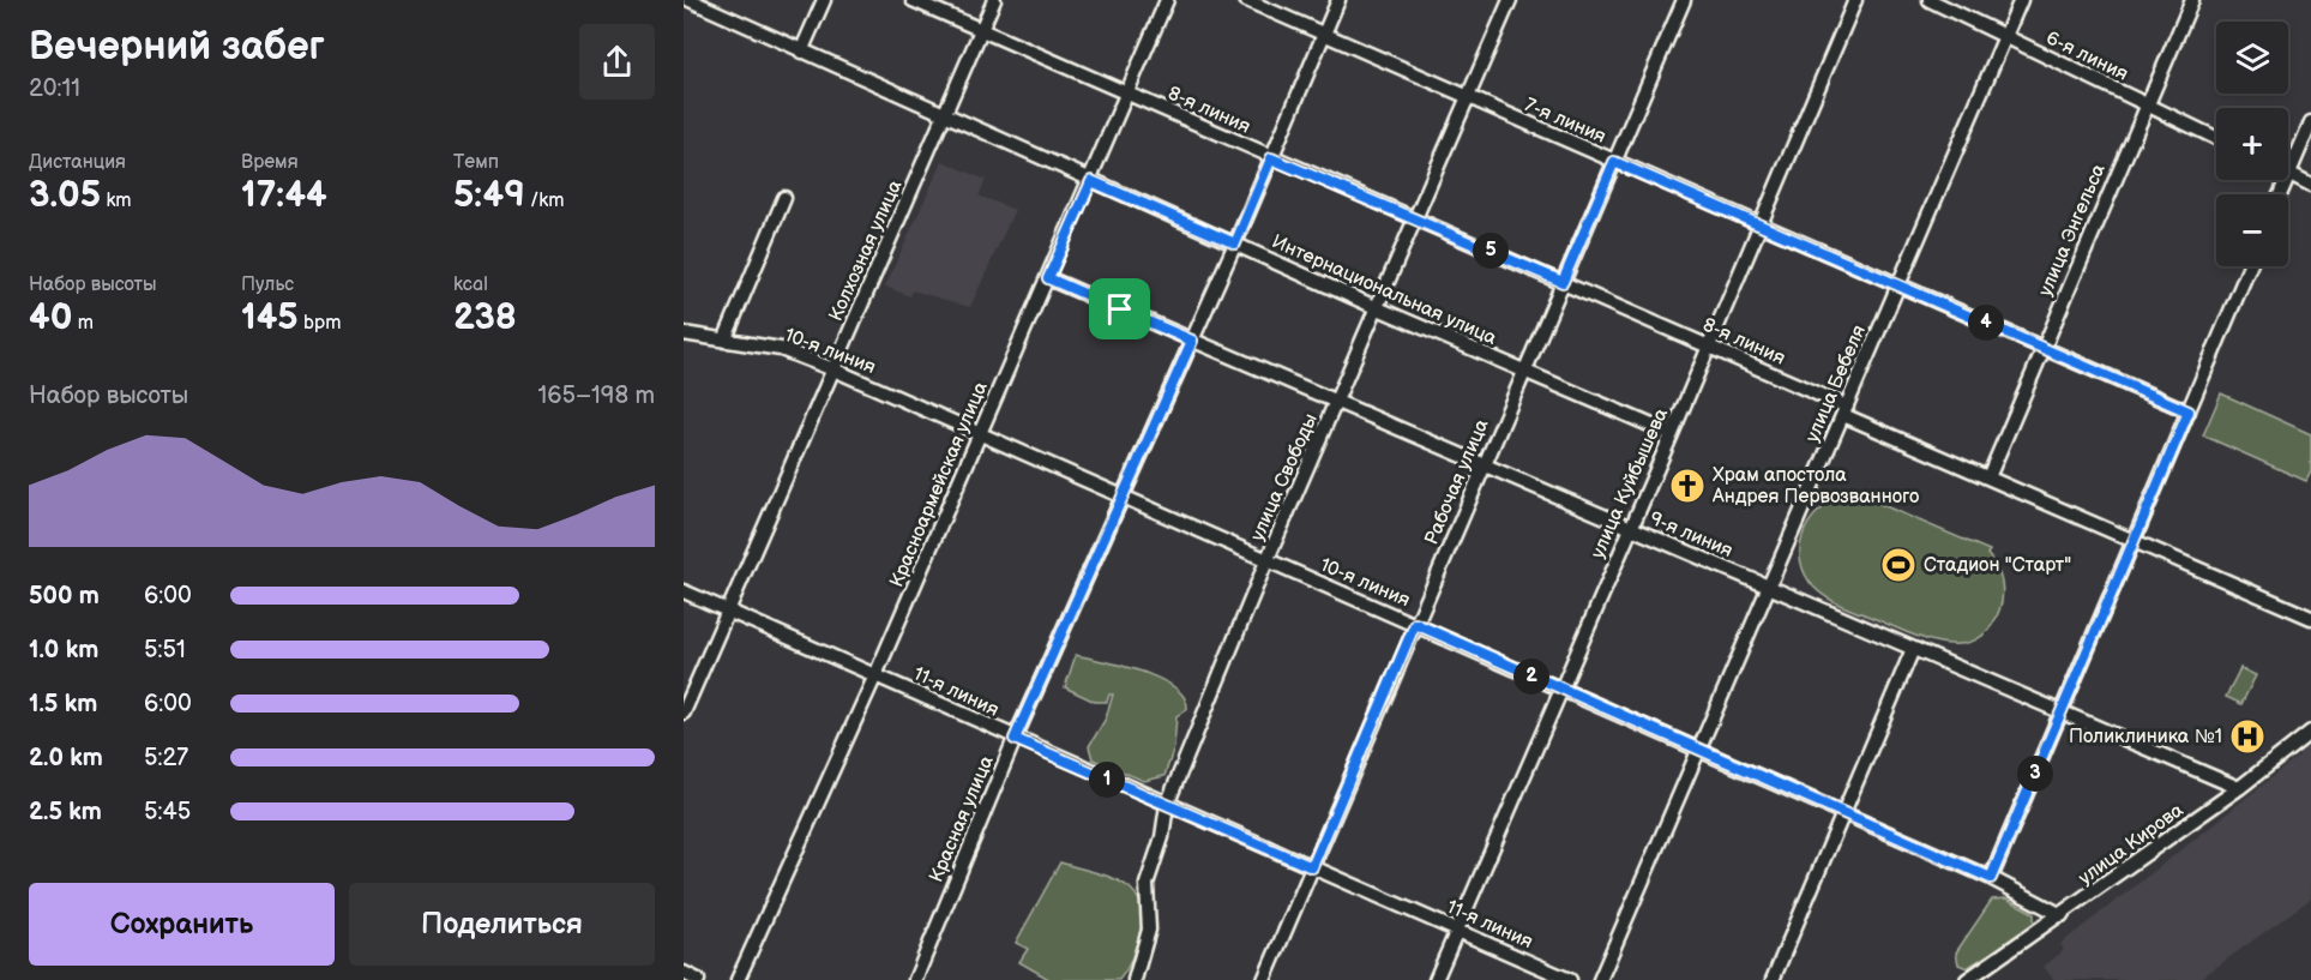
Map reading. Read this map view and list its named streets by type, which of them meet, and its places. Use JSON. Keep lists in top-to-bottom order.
{
  "streets": {
    "street": [
      "6-я линия",
      "8-я линия",
      "7-я линия",
      "улица Энгельса",
      "Колхозная улица",
      "Интернациональная улица",
      "10-я линия",
      "улица Бебеля",
      "улица Свободы",
      "Рабочая улица",
      "улица Куйбышева",
      "Красноармейская улица",
      "9-я линия",
      "11-я линия",
      "Красная улица",
      "улица Кирова"
    ]
  },
  "crossings": [
    ["6-я линия", "улица Энгельса"],
    ["6-я линия", "улица Бебеля"],
    ["8-я линия", "улица Энгельса"],
    ["8-я линия", "Колхозная улица"],
    ["8-я линия", "улица Бебеля"],
    ["8-я линия", "улица Свободы"],
    ["8-я линия", "Рабочая улица"],
    ["8-я линия", "улица Куйбышева"],
    ["8-я линия", "Красноармейская улица"],
    ["8-я линия", "Красная улица"],
    ["7-я линия", "улица Энгельса"],
    ["7-я линия", "улица Бебеля"],
    ["7-я линия", "улица Свободы"],
    ["7-я линия", "Рабочая улица"],
    ["7-я линия", "улица Куйбышева"],
    ["7-я линия", "Красная улица"],
    ["Колхозная улица", "Интернациональная улица"],
    ["Колхозная улица", "10-я линия"],
    ["Колхозная улица", "11-я линия"],
    ["Интернациональная улица", "улица Свободы"],
    ["Интернациональная улица", "Рабочая улица"],
    ["Интернациональная улица", "улица Куйбышева"],
    ["Интернациональная улица", "Красноармейская улица"],
    ["Интернациональная улица", "Красная улица"],
    ["10-я линия", "улица Бебеля"],
    ["10-я линия", "улица Свободы"],
    ["10-я линия", "Рабочая улица"],
    ["10-я линия", "улица Куйбышева"],
    ["10-я линия", "Красноармейская улица"],
    ["10-я линия", "Красная улица"],
    ["10-я линия", "улица Кирова"],
    ["улица Бебеля", "9-я линия"],
    ["улица Свободы", "9-я линия"],
    ["улица Свободы", "11-я линия"],
    ["Рабочая улица", "9-я линия"],
    ["Рабочая улица", "11-я линия"],
    ["улица Куйбышева", "9-я линия"],
    ["улица Куйбышева", "11-я линия"],
    ["Красноармейская улица", "9-я линия"],
    ["Красноармейская улица", "11-я линия"],
    ["9-я линия", "Красная улица"],
    ["9-я линия", "улица Кирова"],
    ["11-я линия", "Красная улица"]
  ],
  "places": {
    "church": ["Храм апостола Андрея Первозванного"],
    "sports": ["Стадион \"Старт\""],
    "hospital": ["Поликлиника №1"]
  },
  "page": {
    "heading": ["Вечерний забег", "20:11"],
    "map_buttons": ["+", "−"],
    "stats": [
      ["Дистанция", "3.05 km"],
      ["Время", "17:44"],
      ["Темп", "5:49 /km"],
      ["Набор высоты", "40 m"],
      ["Пульс", "145 bpm"],
      ["kcal", "238"]
    ],
    "pins": [
      "5",
      "4",
      "2",
      "3",
      "1"
    ],
    "chart": ["Набор высоты", "165–198 m"],
    "list": [
      {
        "name": "500 m",
        "note": "6:00"
      },
      {
        "name": "1.0 km",
        "note": "5:51"
      },
      {
        "name": "1.5 km",
        "note": "6:00"
      },
      {
        "name": "2.0 km",
        "note": "5:27"
      },
      {
        "name": "2.5 km",
        "note": "5:45"
      }
    ],
    "buttons": ["Сохранить", "Поделиться"]
  }
}
